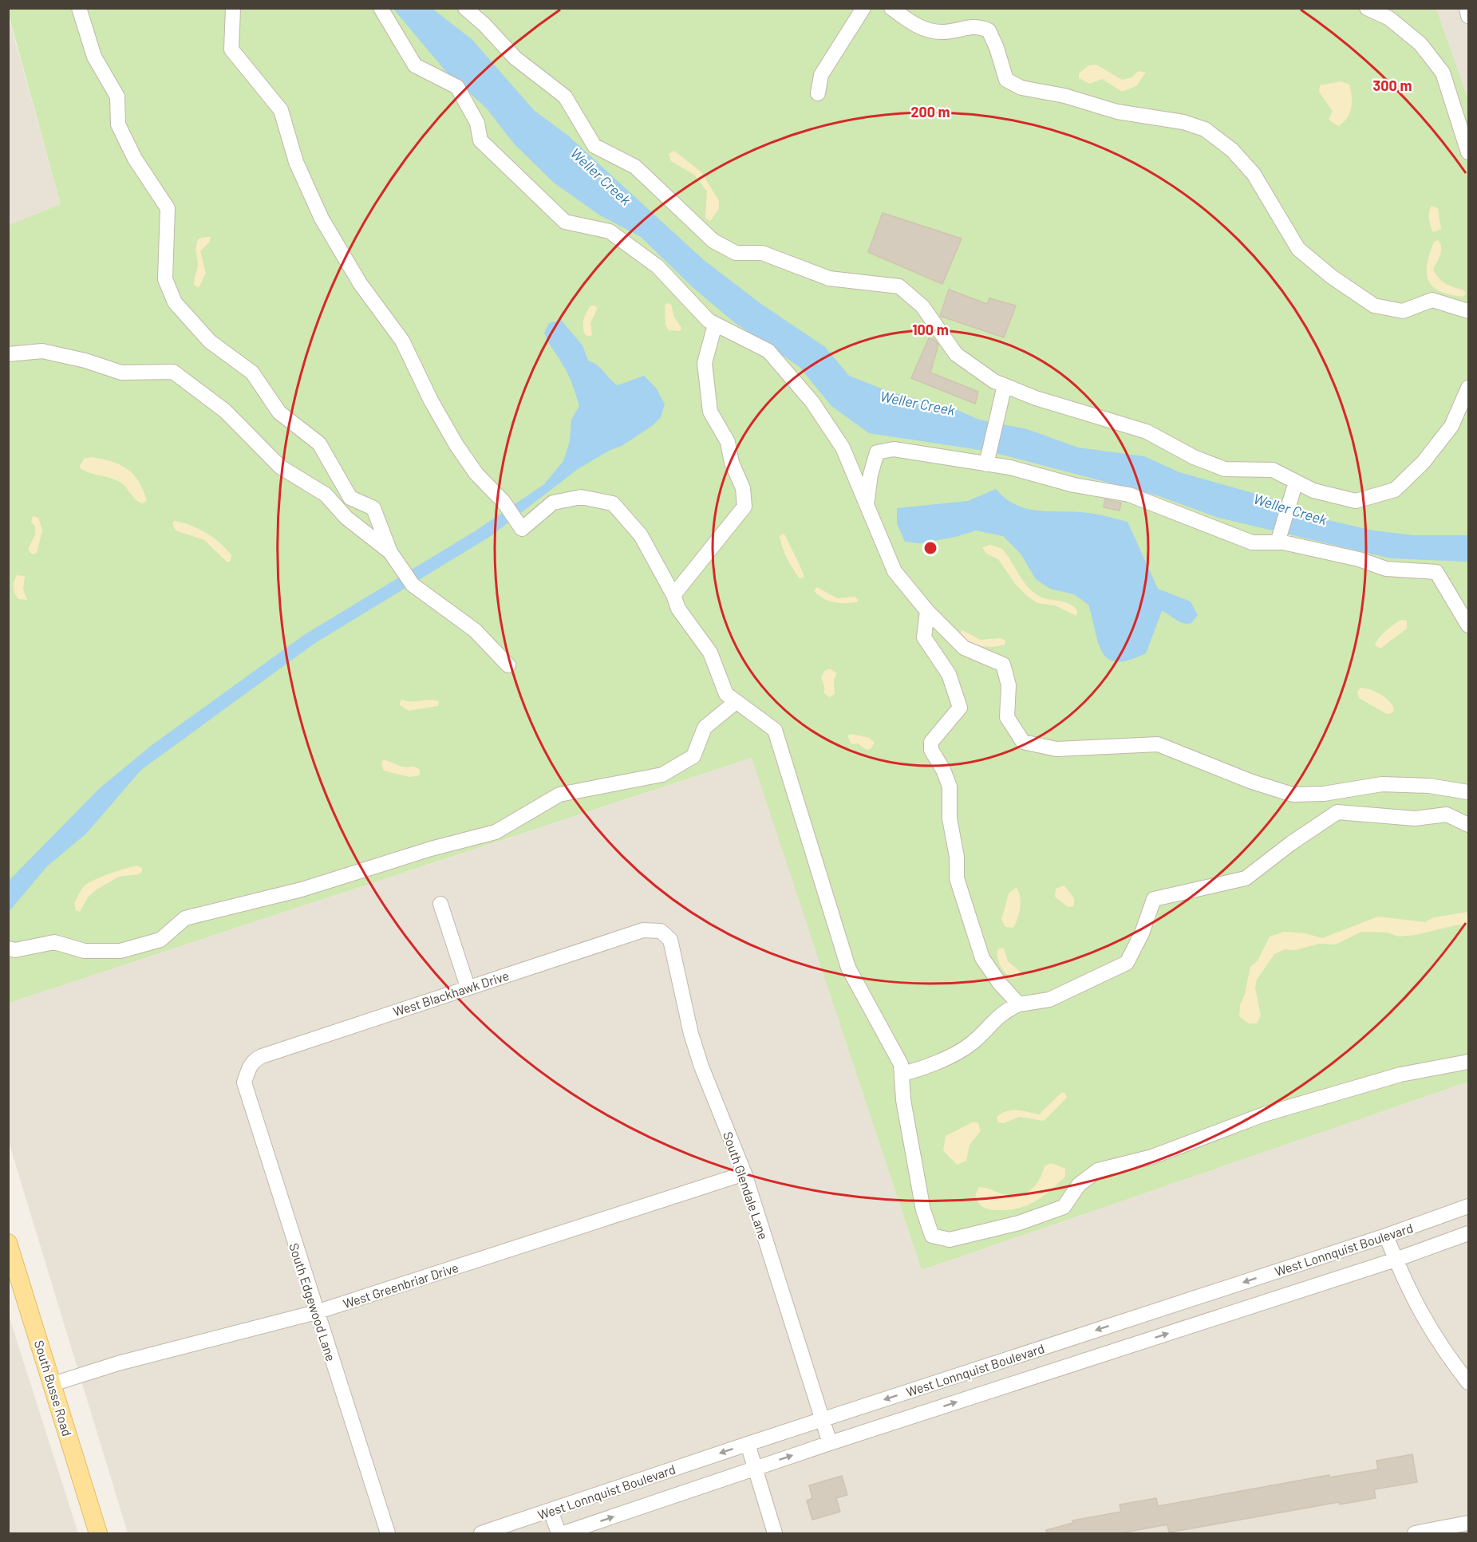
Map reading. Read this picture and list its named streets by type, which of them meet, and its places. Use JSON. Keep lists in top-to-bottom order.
{
  "streets": {
    "main road": ["South Busse Road"],
    "street": [
      "West Blackhawk Drive",
      "South Glendale Lane",
      "West Lonnquist Boulevard",
      "West Greenbriar Drive",
      "South Edgewood Lane"
    ]
  },
  "crossings": [
    ["West Blackhawk Drive", "South Glendale Lane"],
    ["West Blackhawk Drive", "South Edgewood Lane"],
    ["South Glendale Lane", "West Lonnquist Boulevard"],
    ["South Glendale Lane", "West Greenbriar Drive"],
    ["West Greenbriar Drive", "South Edgewood Lane"],
    ["West Greenbriar Drive", "South Busse Road"]
  ],
  "water": ["Weller Creek"],
  "rings": ["300 m", "200 m", "100 m"]
}
